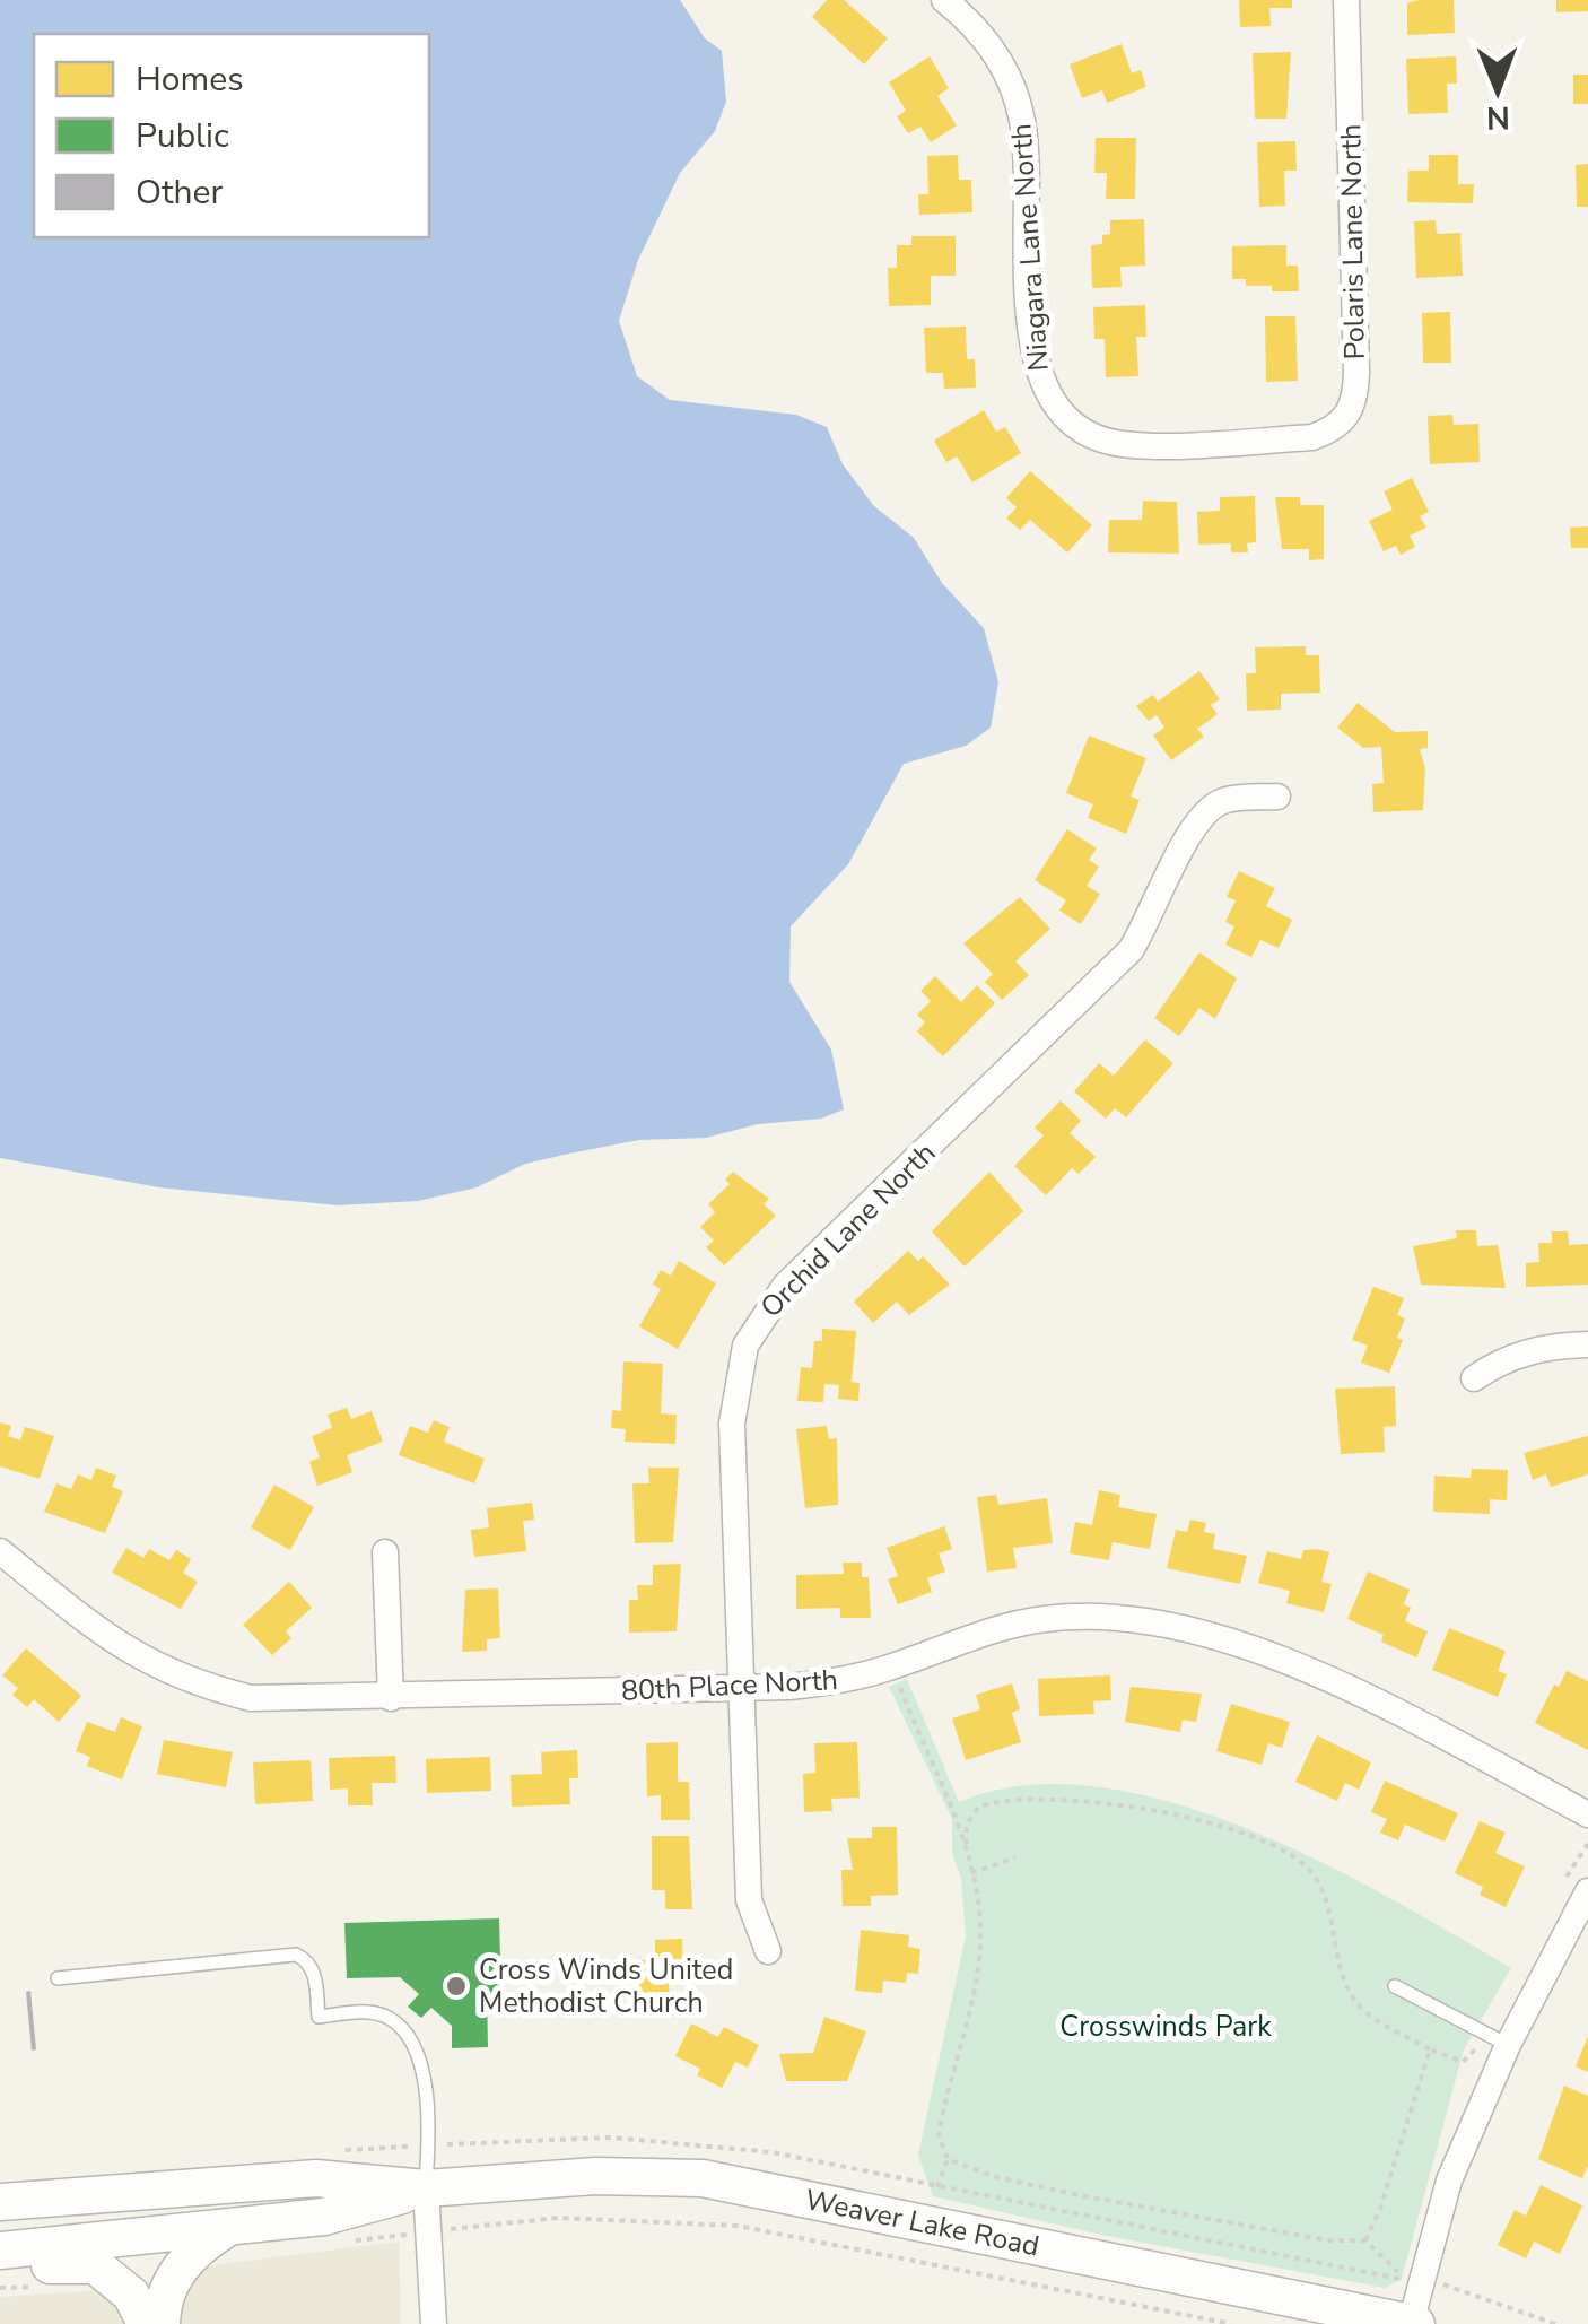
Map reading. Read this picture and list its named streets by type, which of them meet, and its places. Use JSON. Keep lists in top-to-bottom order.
{
  "streets": {
    "main road": ["Weaver Lake Road"],
    "street": [
      "Polaris Lane North",
      "Niagara Lane North",
      "Orchid Lane North",
      "80th Place North"
    ]
  },
  "crossings": [
    ["Polaris Lane North", "Niagara Lane North"],
    ["Orchid Lane North", "80th Place North"]
  ],
  "parks": ["Crosswinds Park"],
  "places": ["Cross Winds United Methodist Church"],
  "legend": ["Homes", "Public", "Other"],
  "north": "bottom"
}
